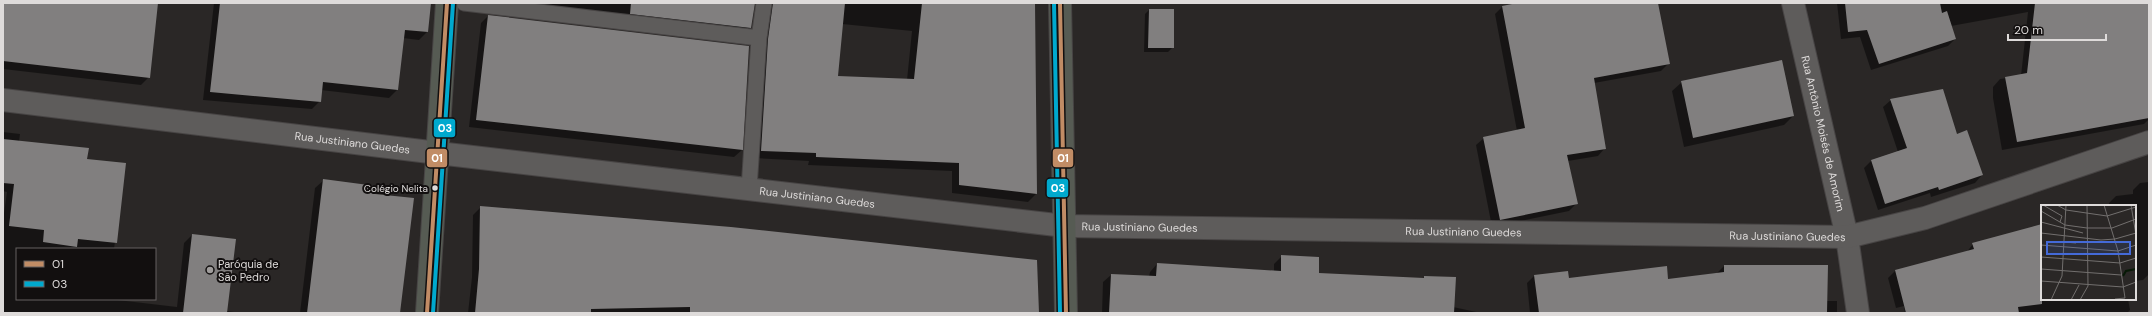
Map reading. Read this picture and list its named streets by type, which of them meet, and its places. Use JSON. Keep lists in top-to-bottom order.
{
  "streets": {
    "street": ["Rua Antônio Moisés de Amorim", "Rua Justiniano Guedes"]
  },
  "crossings": [
    ["Rua Antônio Moisés de Amorim", "Rua Justiniano Guedes"]
  ],
  "places": ["Colégio Nelita", "Paróquia de São Pedro"],
  "lines": ["transit line 01", "transit line 03"],
  "legend": ["01", "03"],
  "scale_bar": "20 m"
}
